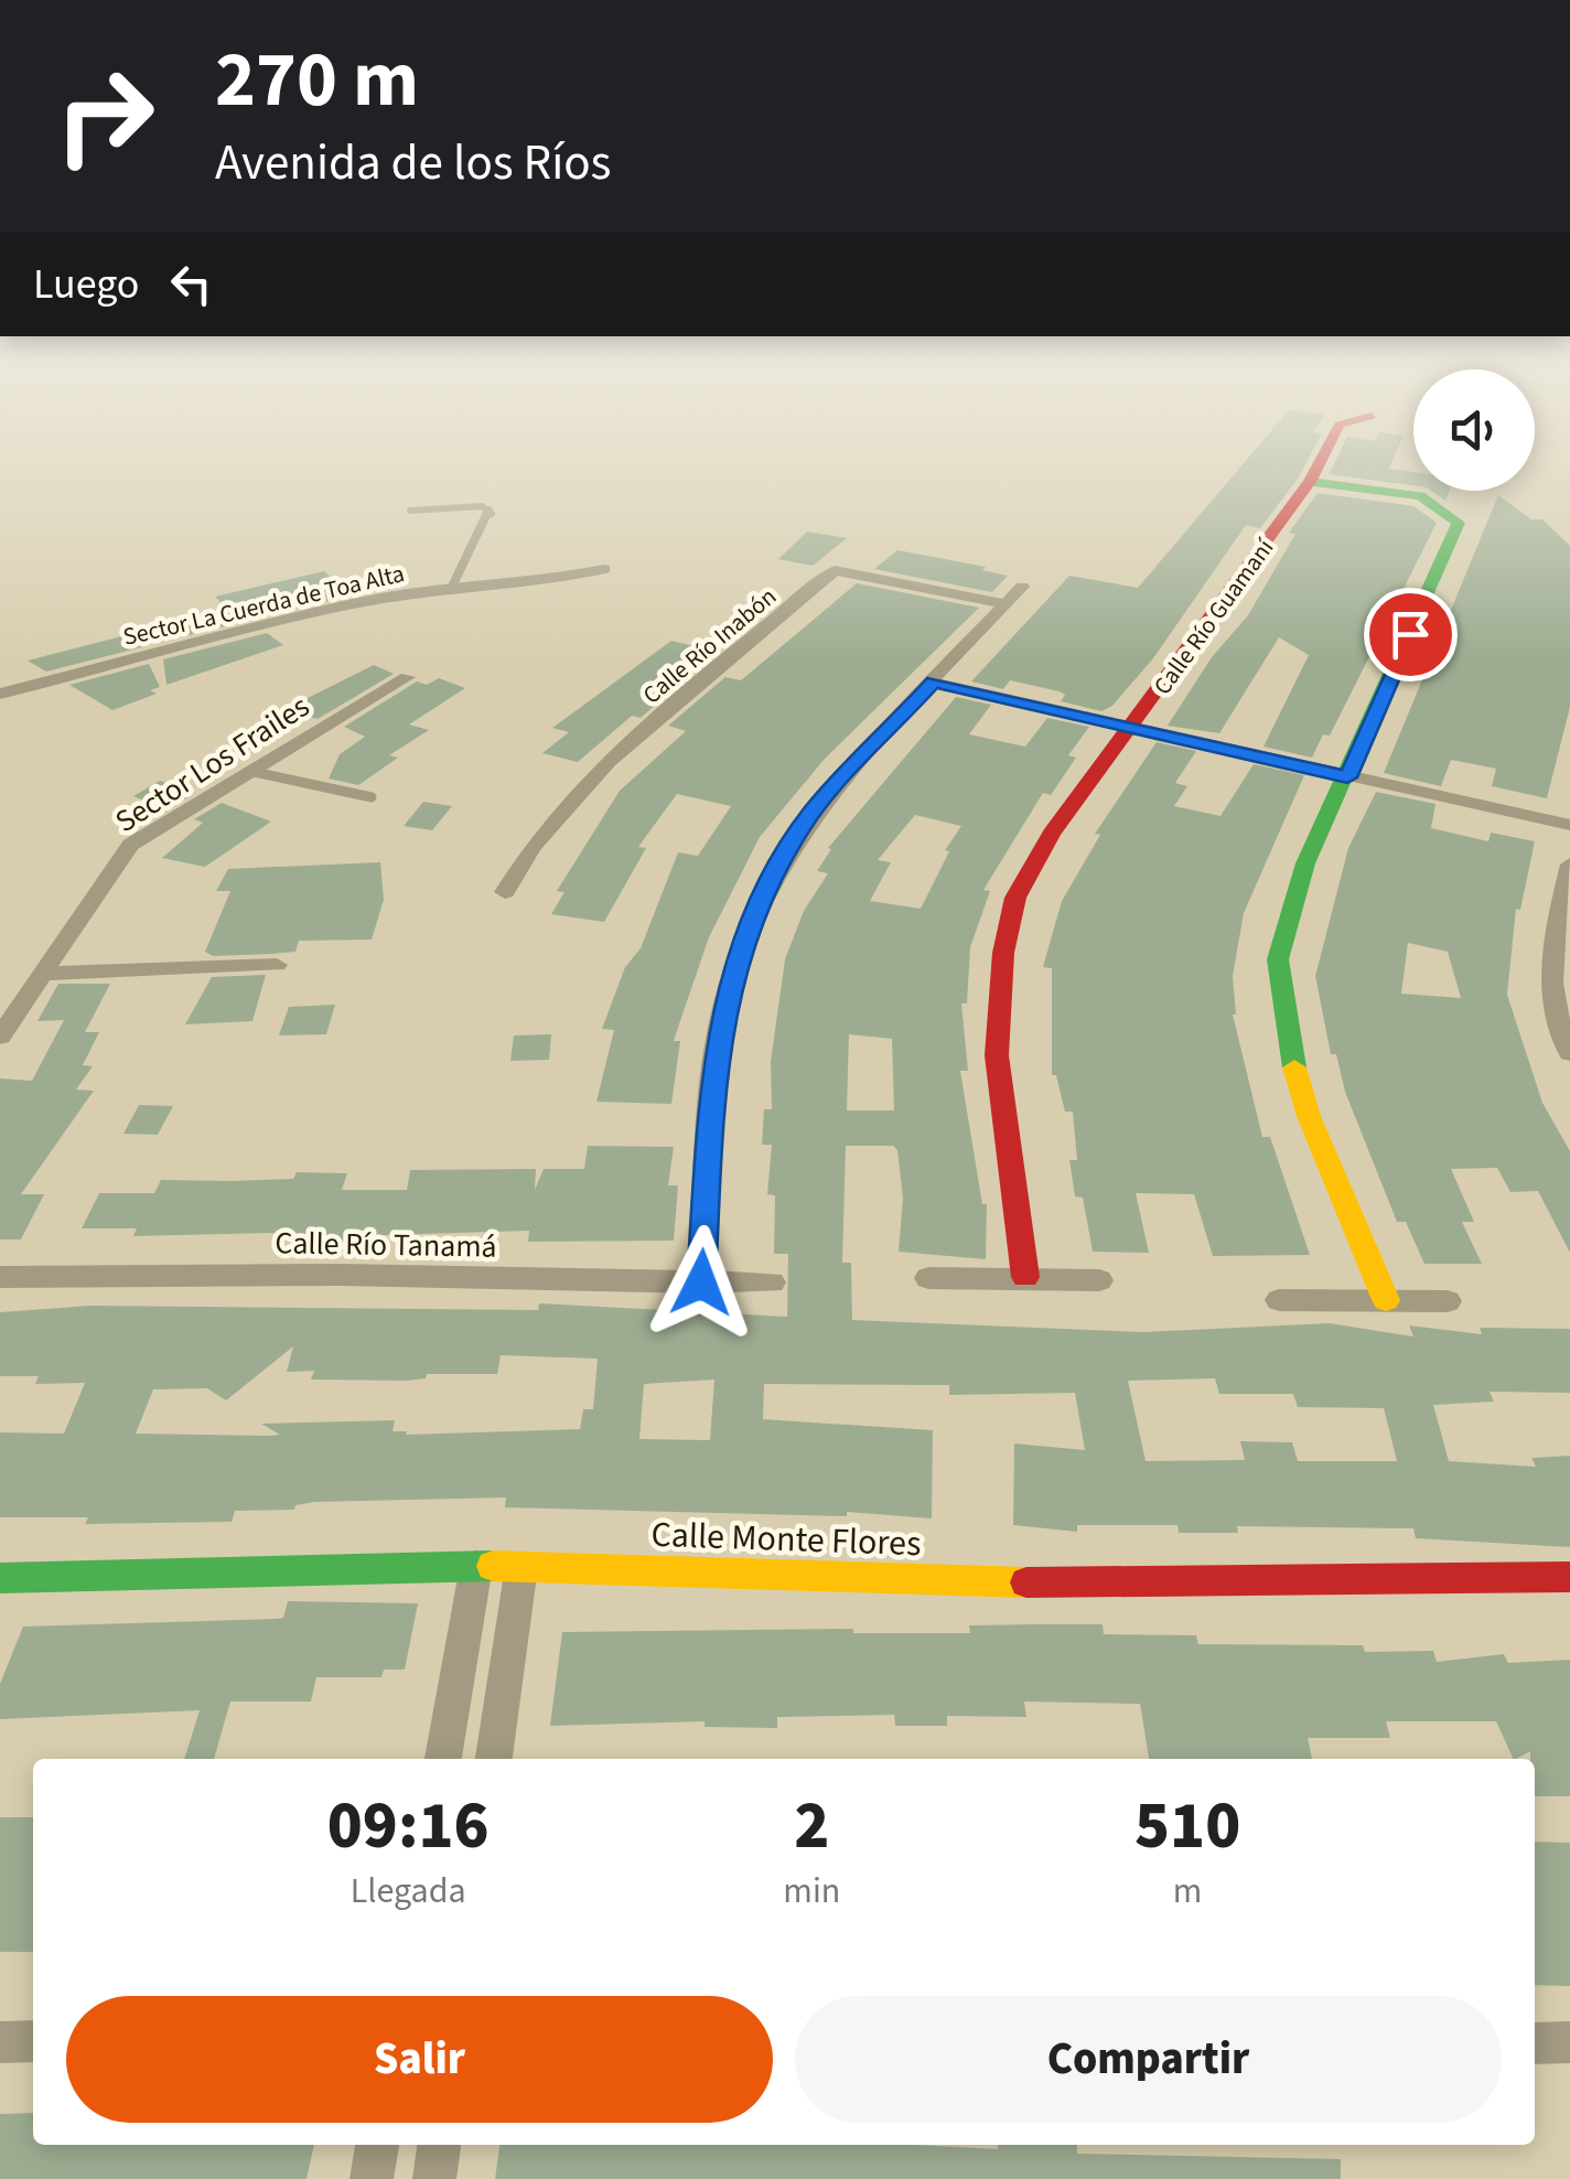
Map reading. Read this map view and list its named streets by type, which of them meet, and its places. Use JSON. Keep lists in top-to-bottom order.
{
  "streets": {
    "street": [
      "Sector La Cuerda de Toa Alta",
      "Calle Río Guamaní",
      "Calle Río Inabón",
      "Sector Los Frailes",
      "Calle Río Tanamá",
      "Calle Monte Flores"
    ]
  },
  "page": {
    "turn": ["270 m", "Avenida de los Ríos"],
    "then": "Luego",
    "eta": [
      "09:16",
      "Llegada",
      "2",
      "min",
      "510",
      "m"
    ],
    "buttons": ["Salir", "Compartir"]
  }
}
